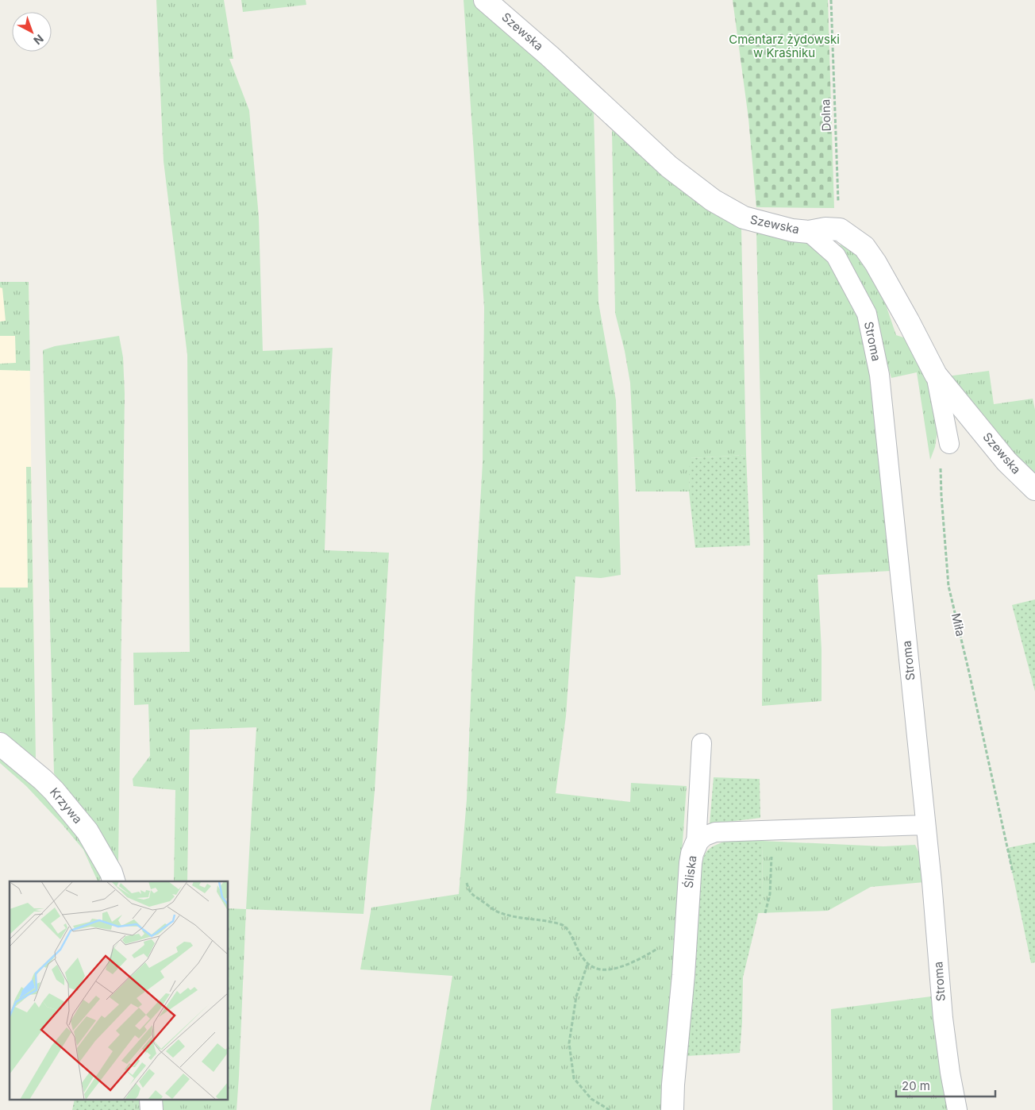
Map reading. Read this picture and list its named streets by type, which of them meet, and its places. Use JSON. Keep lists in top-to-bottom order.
{
  "streets": {
    "street": ["Szewska", "Krzywa", "Śliska"],
    "lane": ["Stroma"],
    "path": ["Dolna", "Miła"]
  },
  "crossings": [
    ["Szewska", "Dolna"],
    ["Szewska", "Stroma"],
    ["Stroma", "Śliska"]
  ],
  "parks": ["Cmentarz żydowski w Kraśniku"],
  "scale_bar": "20 m",
  "north": "bottom right"
}
